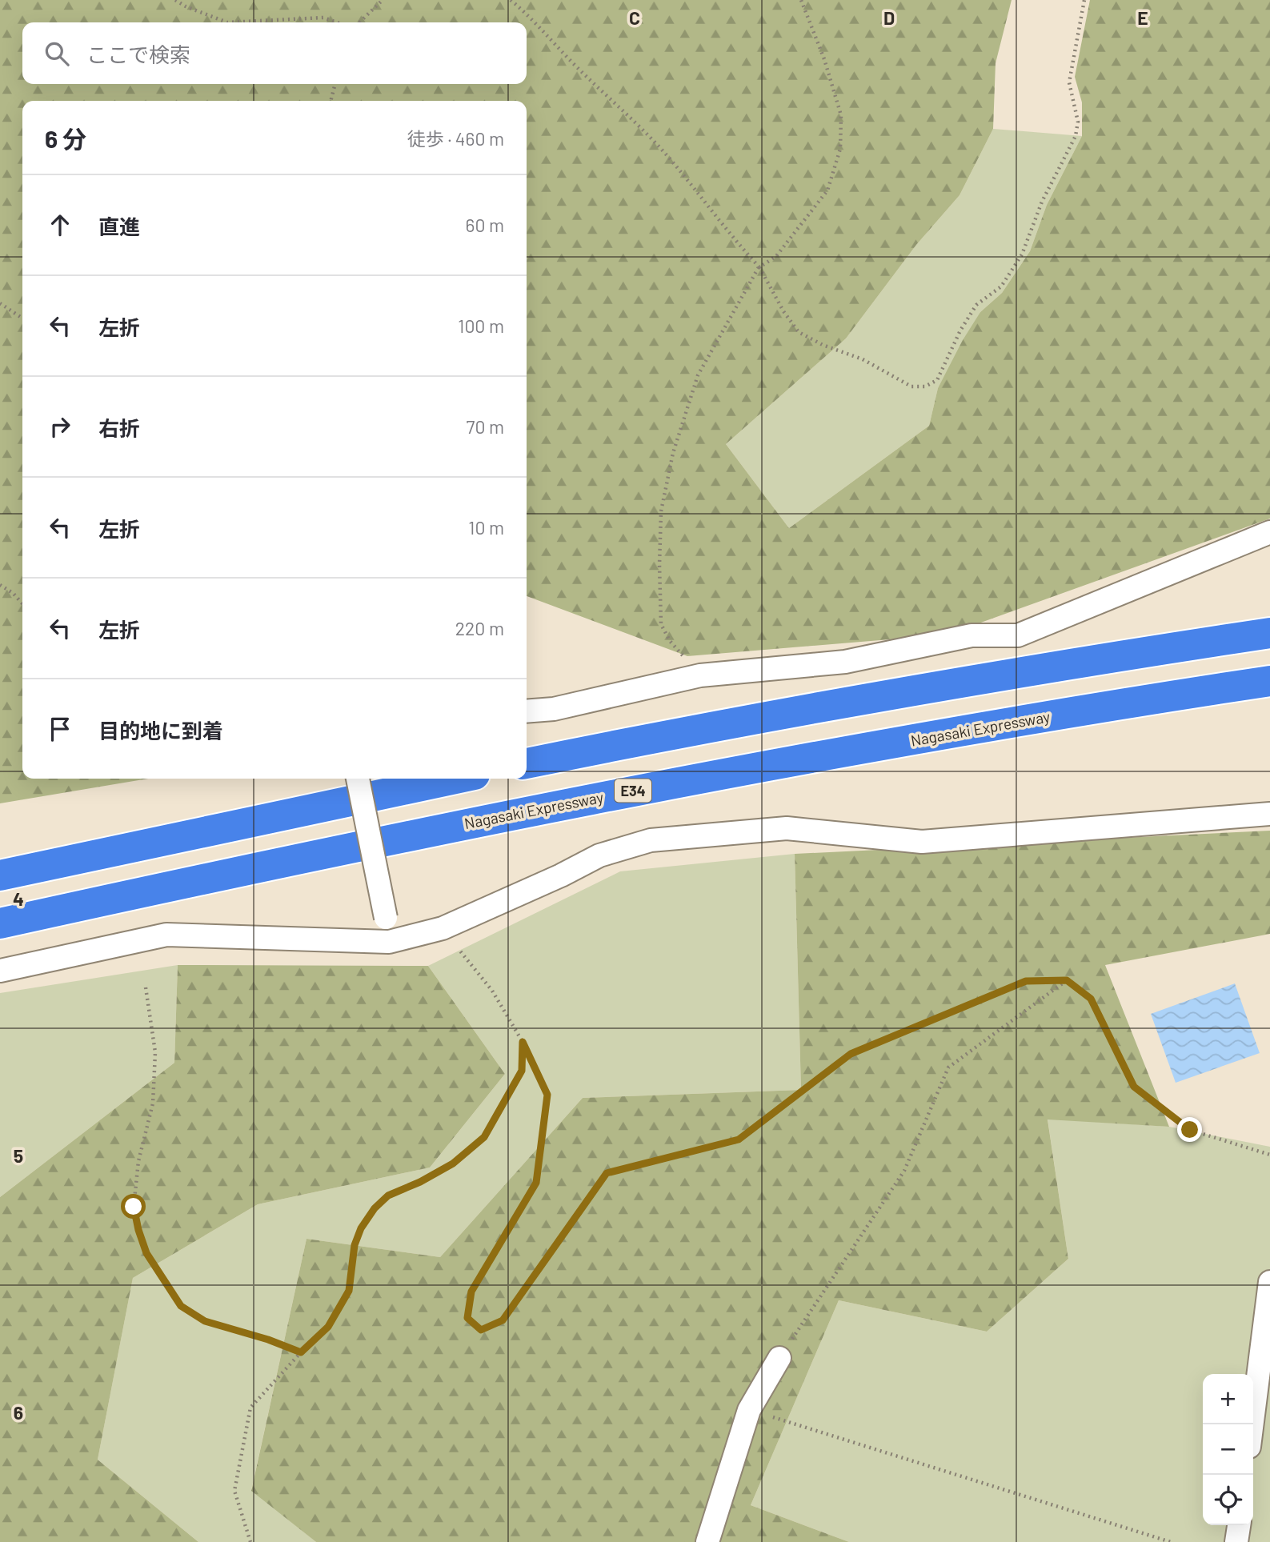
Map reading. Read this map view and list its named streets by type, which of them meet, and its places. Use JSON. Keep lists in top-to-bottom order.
{
  "streets": {
    "highway": ["Nagasaki Expressway", "E34"]
  },
  "page": {
    "search": "ここで検索",
    "heading": ["6 分", "徒歩 · 460 m"],
    "list": [
      ["直進", "60 m"],
      ["左折", "100 m"],
      ["右折", "70 m"],
      ["左折", "10 m"],
      ["左折", "220 m"],
      "目的地に到着"
    ],
    "map_buttons": ["+", "−"]
  },
  "grid": {
    "columns": ["C", "D", "E"],
    "rows": ["4", "5", "6"]
  }
}
